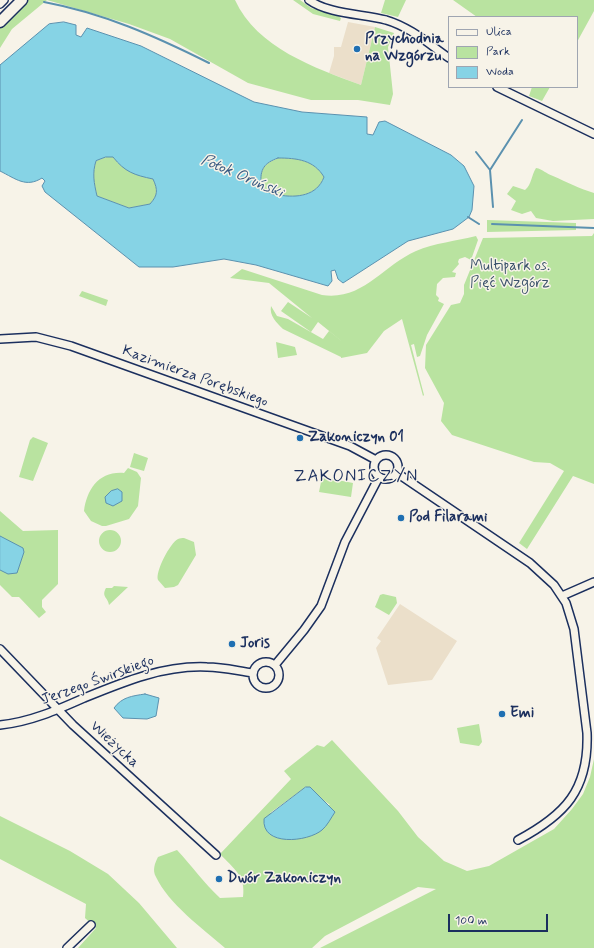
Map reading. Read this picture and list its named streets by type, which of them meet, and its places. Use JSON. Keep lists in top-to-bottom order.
{
  "streets": {
    "street": ["Kazimierza Porębskiego", "Jerzego Świrskiego", "Wieżycka"]
  },
  "crossings": [
    ["Jerzego Świrskiego", "Wieżycka"]
  ],
  "districts": ["ZAKONICZYN"],
  "water": ["Potok Oruński"],
  "parks": ["Multipark os. Pięć Wzgórz"],
  "places": [
    "Przychodnia na Wzgórzu",
    "Zakoniczyn 01",
    "Pod Filarami",
    "Joris",
    "Emi",
    "Dwór Zakoniczyn"
  ],
  "legend": ["Ulica", "Park", "Woda"],
  "scale_bar": "100 m"
}
